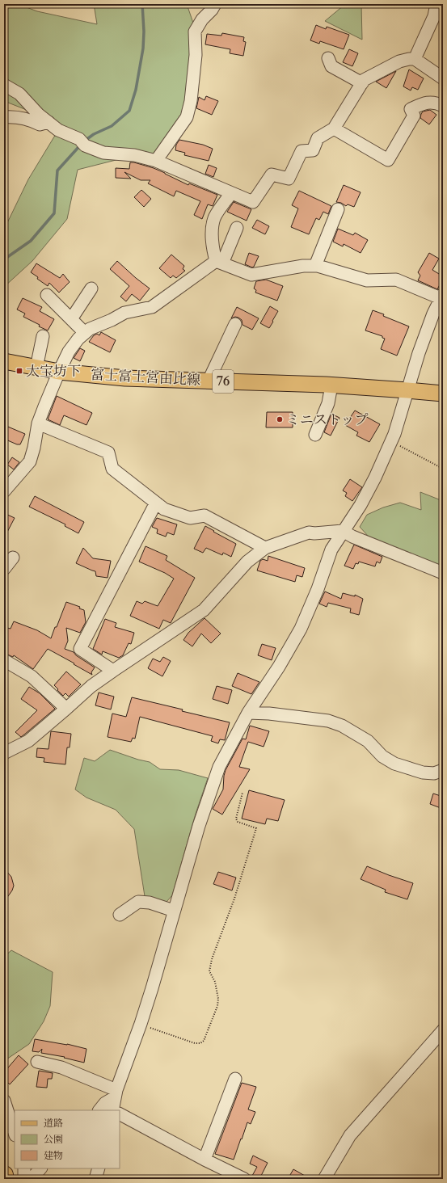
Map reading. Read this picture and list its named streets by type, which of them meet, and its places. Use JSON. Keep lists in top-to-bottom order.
{
  "streets": {
    "main road": ["富士富士宮由比線", "76"]
  },
  "places": {
    "transit": ["大宝坊下"],
    "other": ["ミニストップ"]
  },
  "legend": ["道路", "公園", "建物"]
}
